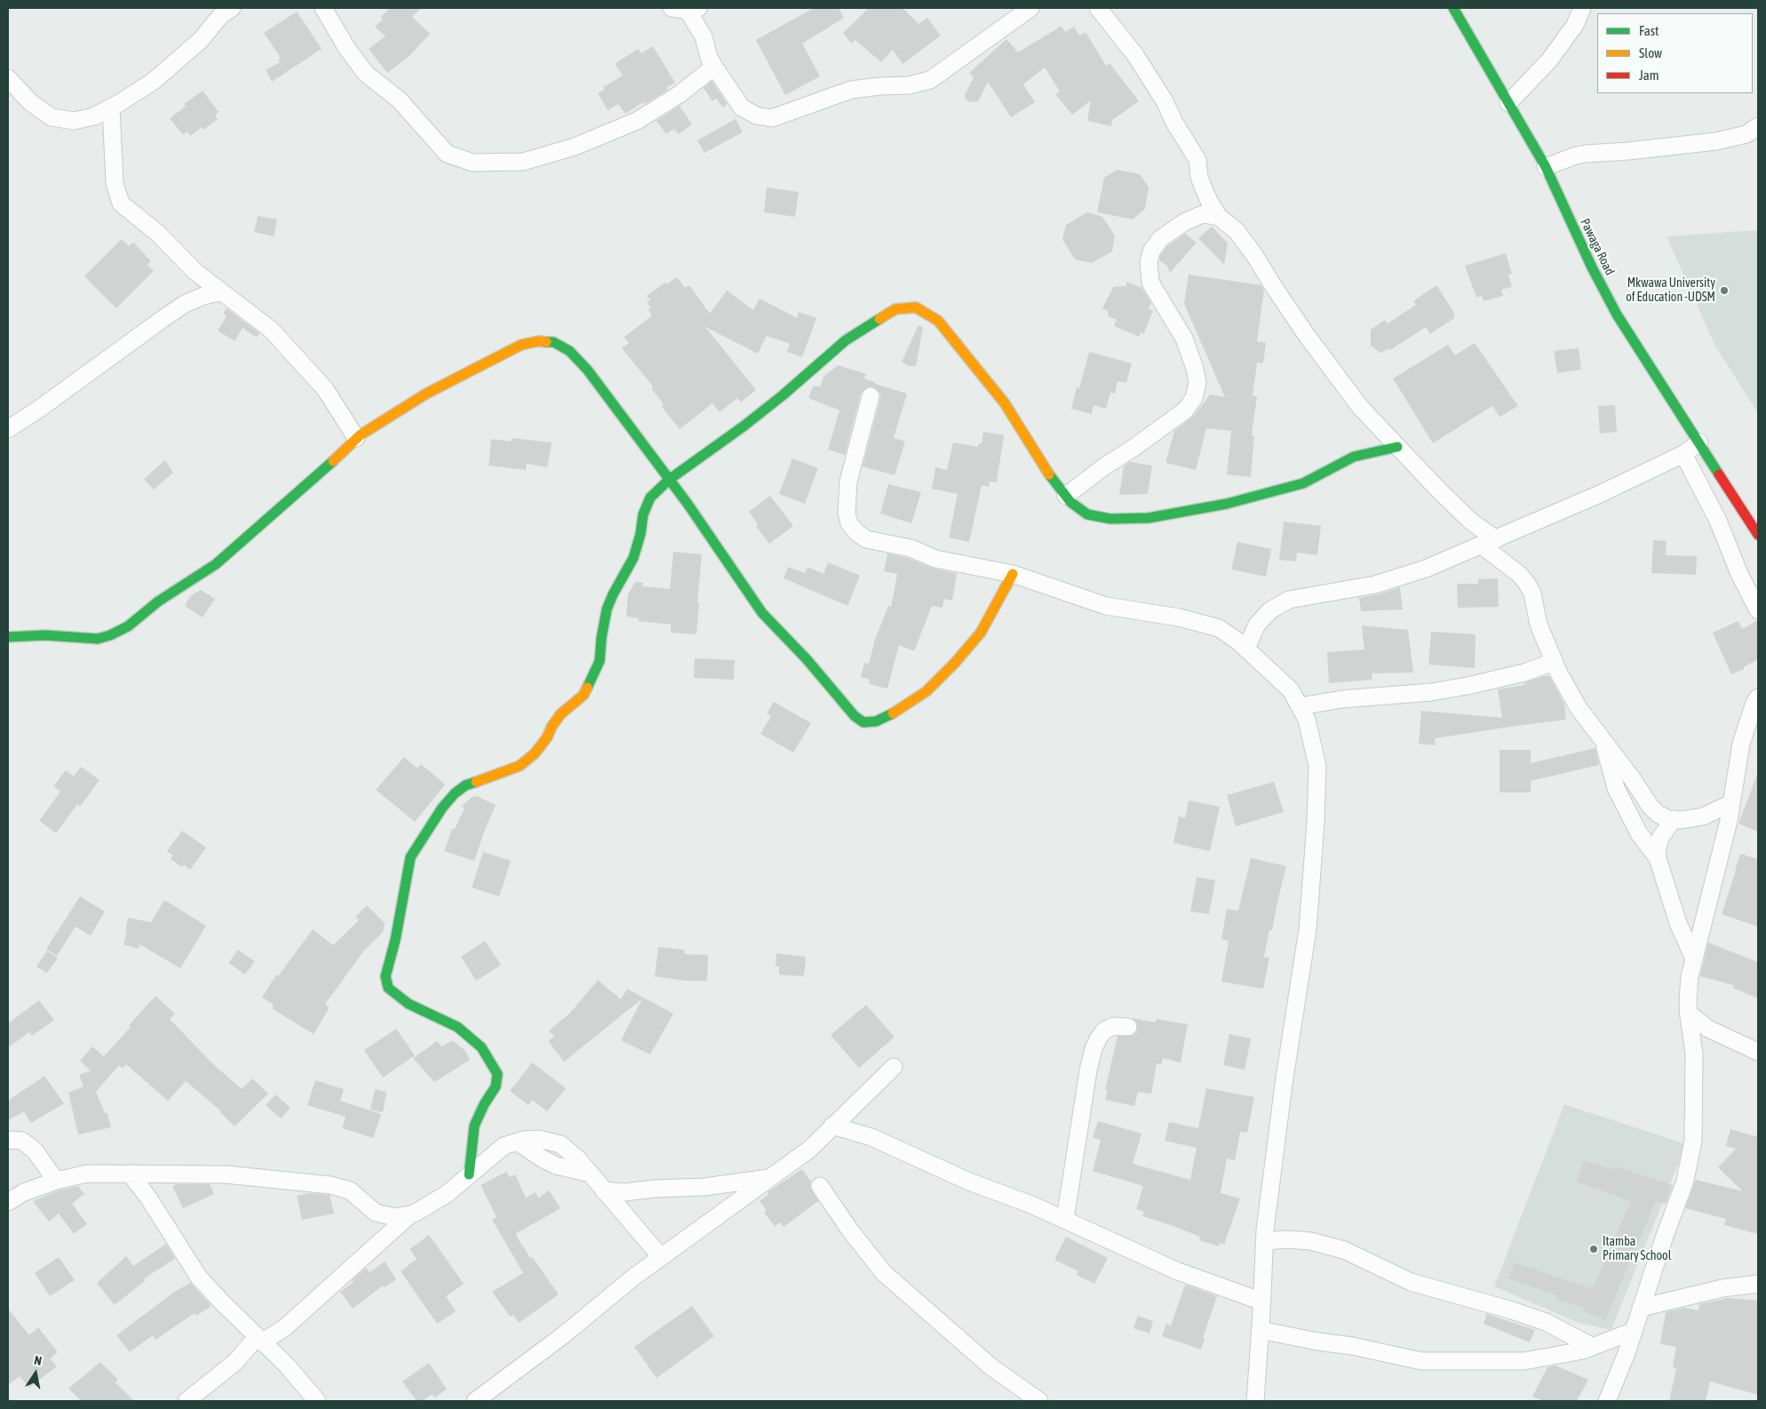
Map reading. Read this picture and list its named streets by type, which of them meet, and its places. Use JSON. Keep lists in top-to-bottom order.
{
  "streets": {
    "street": ["Pawaga Road"]
  },
  "places": ["Mkwawa University of Education -UDSM", "Itamba Primary School"],
  "legend": ["Fast", "Slow", "Jam"],
  "north": "top"
}
